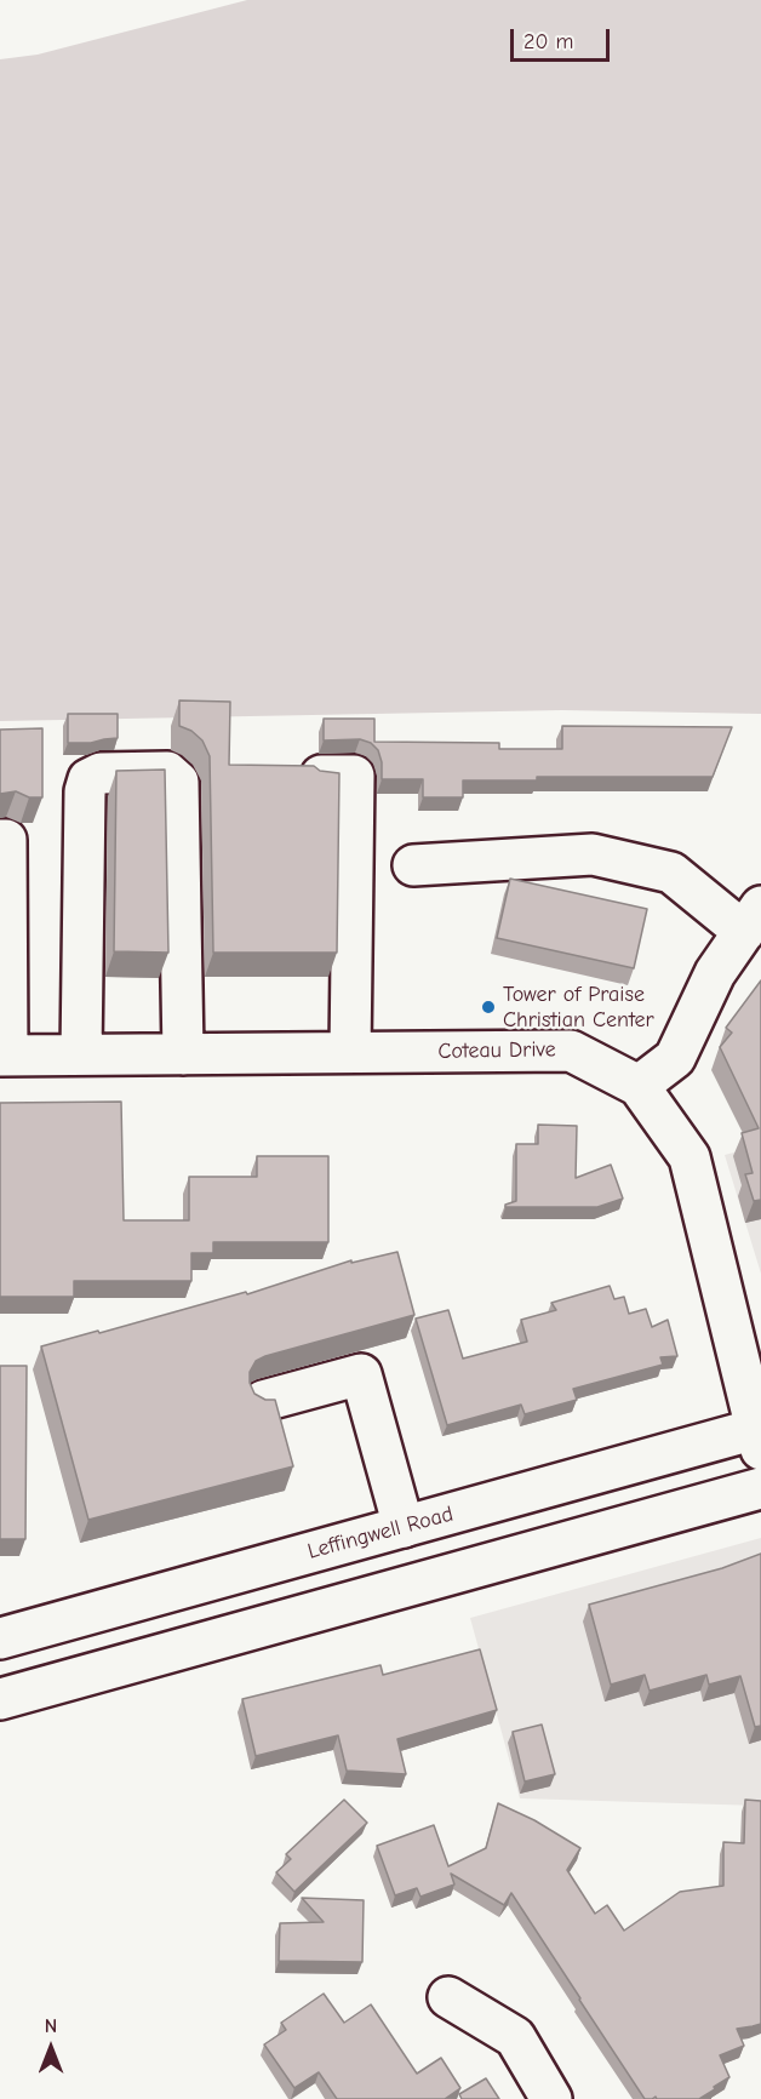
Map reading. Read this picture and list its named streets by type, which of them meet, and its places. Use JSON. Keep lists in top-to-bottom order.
{
  "streets": {
    "main road": ["Coteau Drive", "Leffingwell Road"]
  },
  "crossings": [
    ["Coteau Drive", "Leffingwell Road"]
  ],
  "places": ["Tower of Praise Christian Center"],
  "scale_bar": "20 m",
  "north": "top"
}
